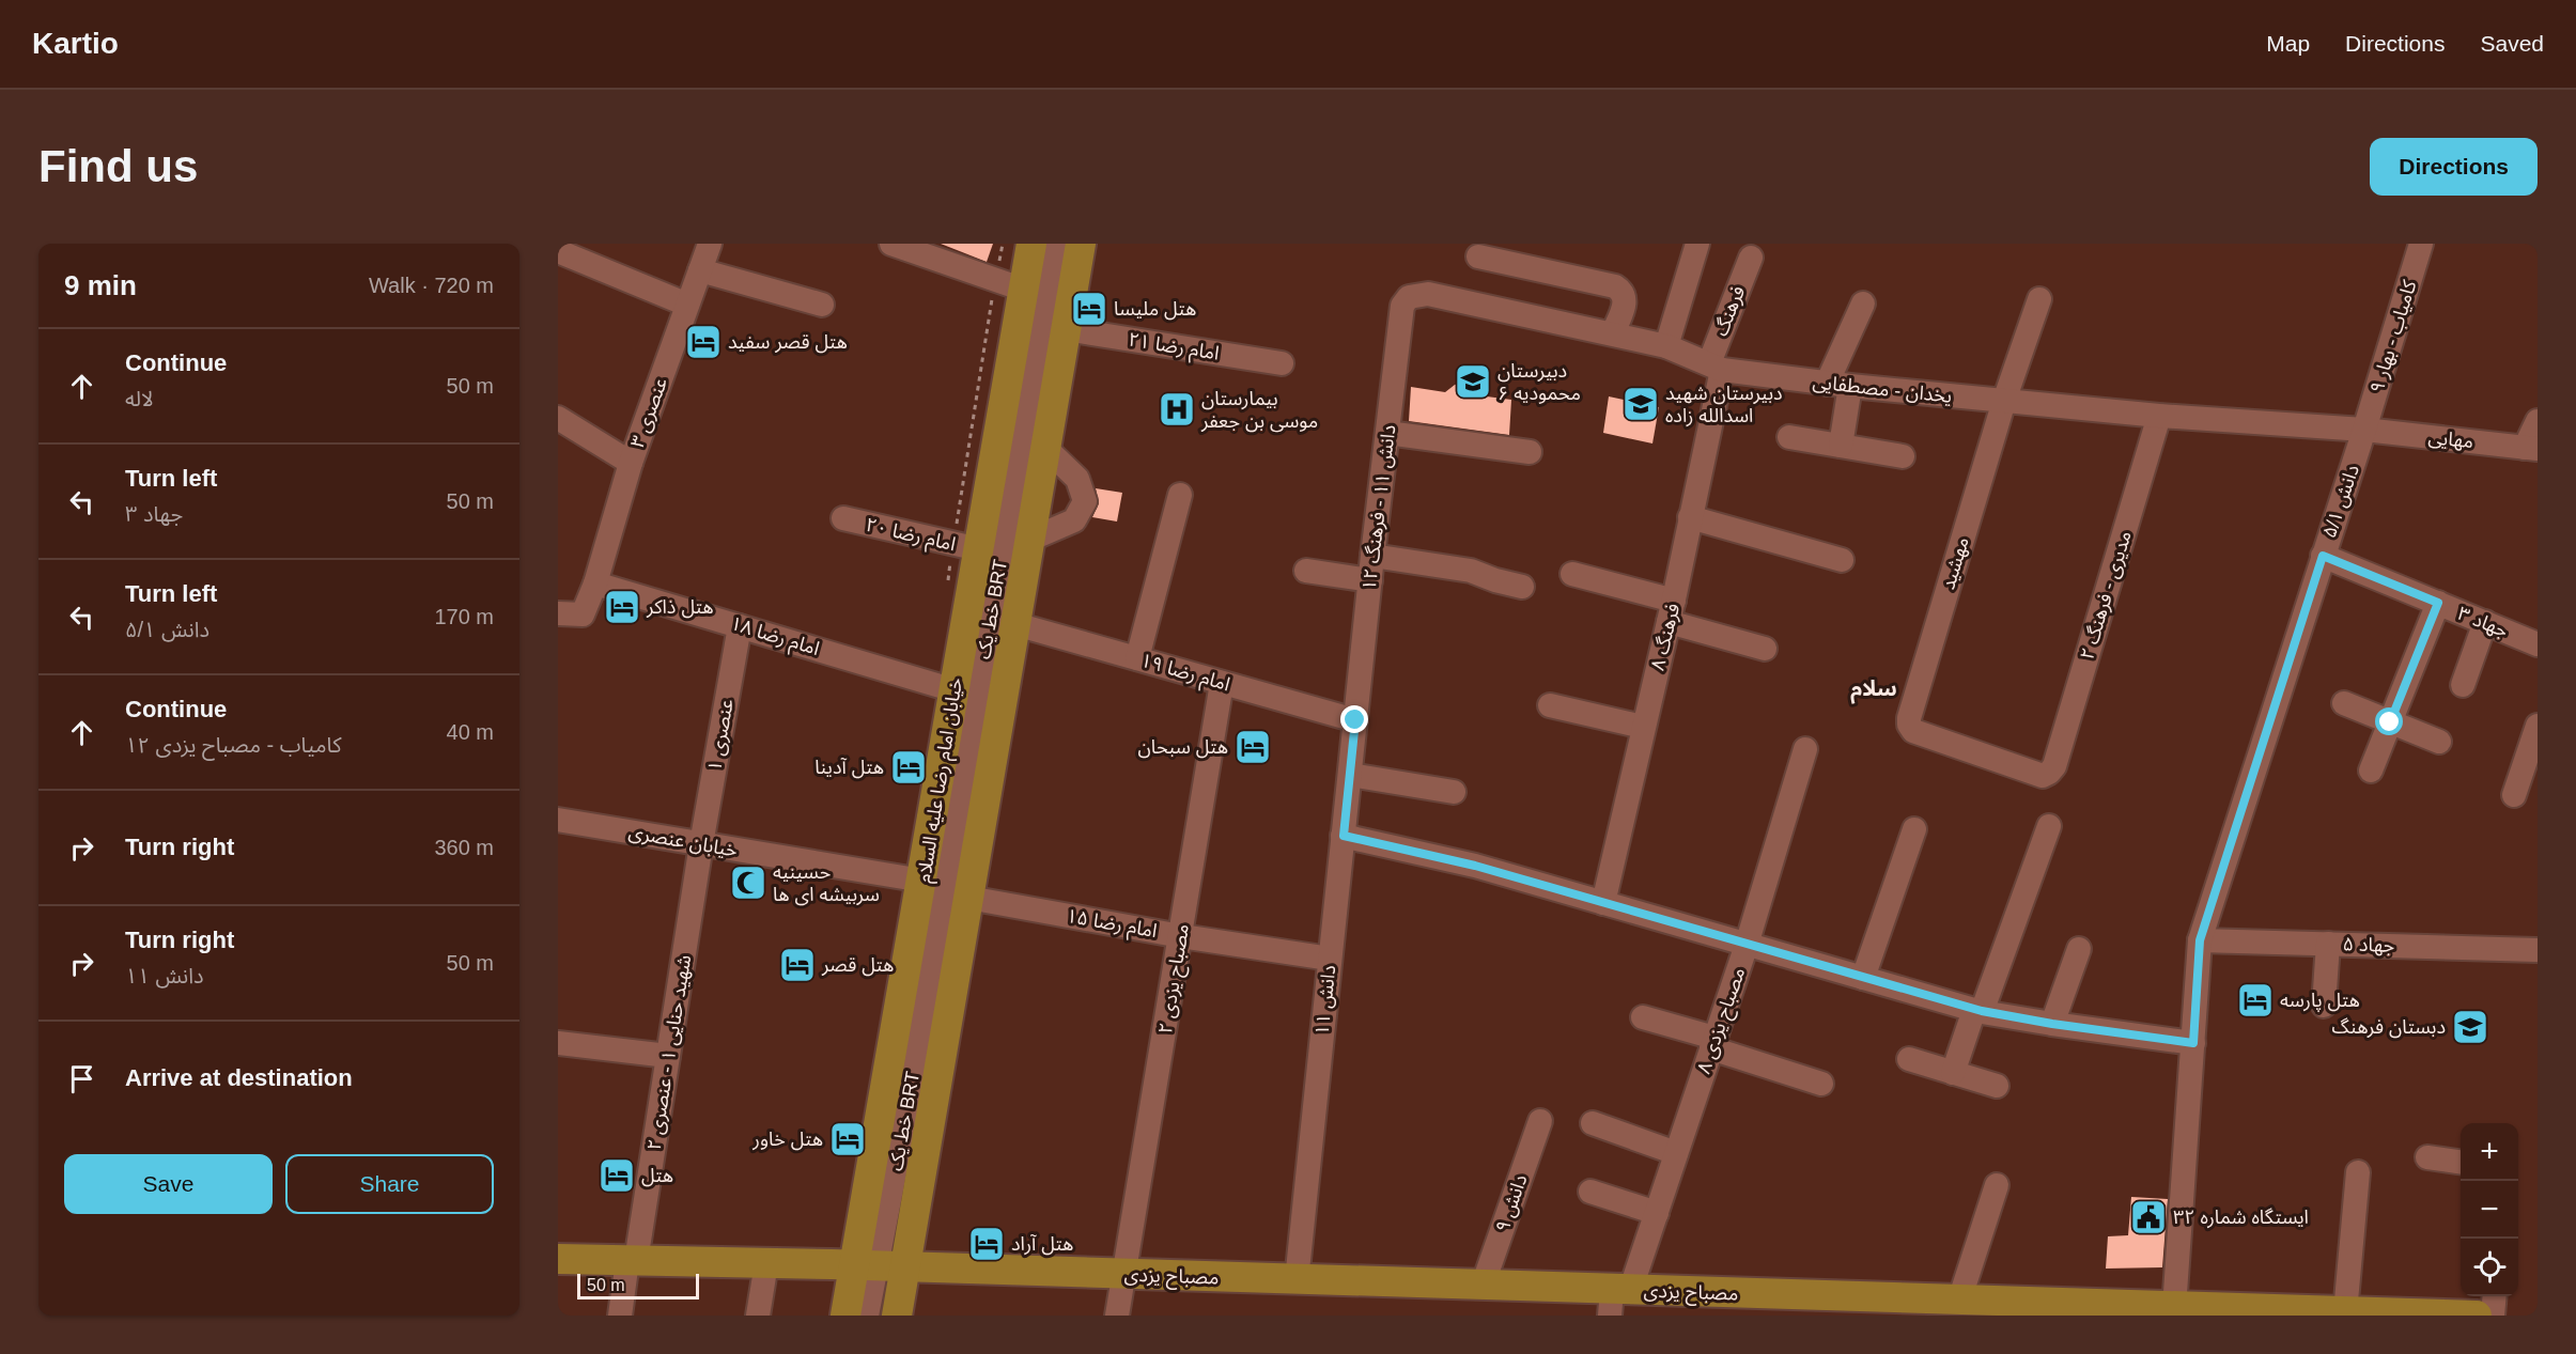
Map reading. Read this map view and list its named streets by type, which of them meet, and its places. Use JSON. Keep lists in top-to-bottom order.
{
  "streets": {
    "main road": ["خیابان امام رضا علیه السلام", "مصباح یزدی"],
    "street": [
      "فرهنگ",
      "کامیاب - بهار ۹",
      "امام رضا ۲۱",
      "یخدان - مصطفایی",
      "عنصری ۳",
      "مهایی",
      "دانش ۵/۱",
      "دانش ۱۱ - فرهنگ ۱۲",
      "امام رضا ۲۰",
      "مهشید",
      "مدیری - فرهنگ ۲",
      "خط یک BRT",
      "جهاد ۳",
      "امام رضا ۱۸",
      "فرهنگ ۸",
      "امام رضا ۱۹",
      "عنصری ۱",
      "خیابان عنصری",
      "امام رضا ۱۵",
      "جهاد ۵",
      "مصباح یزدی ۲",
      "دانش ۱۱",
      "مصباح یزدی ۸",
      "شهید حنایی ۱ - عنصری ۲",
      "دانش ۹"
    ]
  },
  "crossings": [
    ["فرهنگ", "یخدان - مصطفایی"],
    ["فرهنگ", "فرهنگ ۸"],
    ["کامیاب - بهار ۹", "یخدان - مصطفایی"],
    ["کامیاب - بهار ۹", "مهایی"],
    ["کامیاب - بهار ۹", "دانش ۵/۱"],
    ["امام رضا ۲۱", "خیابان امام رضا علیه السلام"],
    ["یخدان - مصطفایی", "مهایی"],
    ["یخدان - مصطفایی", "دانش ۵/۱"],
    ["یخدان - مصطفایی", "دانش ۱۱ - فرهنگ ۱۲"],
    ["یخدان - مصطفایی", "مهشید"],
    ["یخدان - مصطفایی", "مدیری - فرهنگ ۲"],
    ["یخدان - مصطفایی", "فرهنگ ۸"],
    ["عنصری ۳", "امام رضا ۱۸"],
    ["مهایی", "دانش ۵/۱"],
    ["دانش ۵/۱", "جهاد ۳"],
    ["دانش ۵/۱", "جهاد ۵"],
    ["دانش ۵/۱", "مصباح یزدی"],
    ["دانش ۱۱ - فرهنگ ۱۲", "امام رضا ۱۹"],
    ["دانش ۱۱ - فرهنگ ۱۲", "دانش ۱۱"],
    ["امام رضا ۲۰", "خیابان امام رضا علیه السلام"],
    ["مهشید", "مدیری - فرهنگ ۲"],
    ["خط یک BRT", "خیابان امام رضا علیه السلام"],
    ["خط یک BRT", "مصباح یزدی"],
    ["امام رضا ۱۸", "عنصری ۱"],
    ["امام رضا ۱۸", "خیابان امام رضا علیه السلام"],
    ["امام رضا ۱۹", "خیابان امام رضا علیه السلام"],
    ["امام رضا ۱۹", "مصباح یزدی ۲"],
    ["امام رضا ۱۹", "دانش ۱۱"],
    ["عنصری ۱", "خیابان عنصری"],
    ["عنصری ۱", "شهید حنایی ۱ - عنصری ۲"],
    ["خیابان امام رضا علیه السلام", "خیابان عنصری"],
    ["خیابان امام رضا علیه السلام", "امام رضا ۱۵"],
    ["خیابان امام رضا علیه السلام", "مصباح یزدی"],
    ["خیابان عنصری", "شهید حنایی ۱ - عنصری ۲"],
    ["امام رضا ۱۵", "مصباح یزدی ۲"],
    ["امام رضا ۱۵", "دانش ۱۱"],
    ["مصباح یزدی ۲", "مصباح یزدی"],
    ["دانش ۱۱", "مصباح یزدی"],
    ["مصباح یزدی ۸", "مصباح یزدی"],
    ["شهید حنایی ۱ - عنصری ۲", "مصباح یزدی"],
    ["دانش ۹", "مصباح یزدی"]
  ],
  "districts": ["سلام"],
  "places": {
    "hotel": [
      "هتل ملیسا",
      "هتل قصر سفید",
      "هتل ذاکر",
      "هتل سبحان",
      "هتل آدینا",
      "هتل قصر",
      "هتل پارسه",
      "هتل خاور",
      "هتل",
      "هتل آراد"
    ],
    "school or university": ["دبیرستان محمودیه ۶", "دبیرستان شهید اسدالله زاده", "دبستان فرهنگ"],
    "hospital": ["بیمارستان موسی بن جعفر"],
    "mosque": ["حسینیه سربیشه ای ها"],
    "public building": ["ایستگاه شماره ۳۲"]
  },
  "scale_bar": "50 m",
  "page": {
    "header": "Kartio",
    "nav": ["Map", "Directions", "Saved"],
    "buttons": [
      "Directions",
      ["Save", "Share"]
    ],
    "title": "Find us",
    "heading": ["9 min", "Walk · 720 m"],
    "list": [
      ["Continue", "لاله", "50 m"],
      ["Turn left", "جهاد ۳", "50 m"],
      ["Turn left", "دانش ۵/۱", "170 m"],
      ["Continue", "کامیاب - مصباح یزدی ۱۲", "40 m"],
      ["Turn right", "360 m"],
      ["Turn right", "دانش ۱۱", "50 m"],
      "Arrive at destination"
    ],
    "map_buttons": ["+", "−"],
    "scale": "50 m"
  }
}
